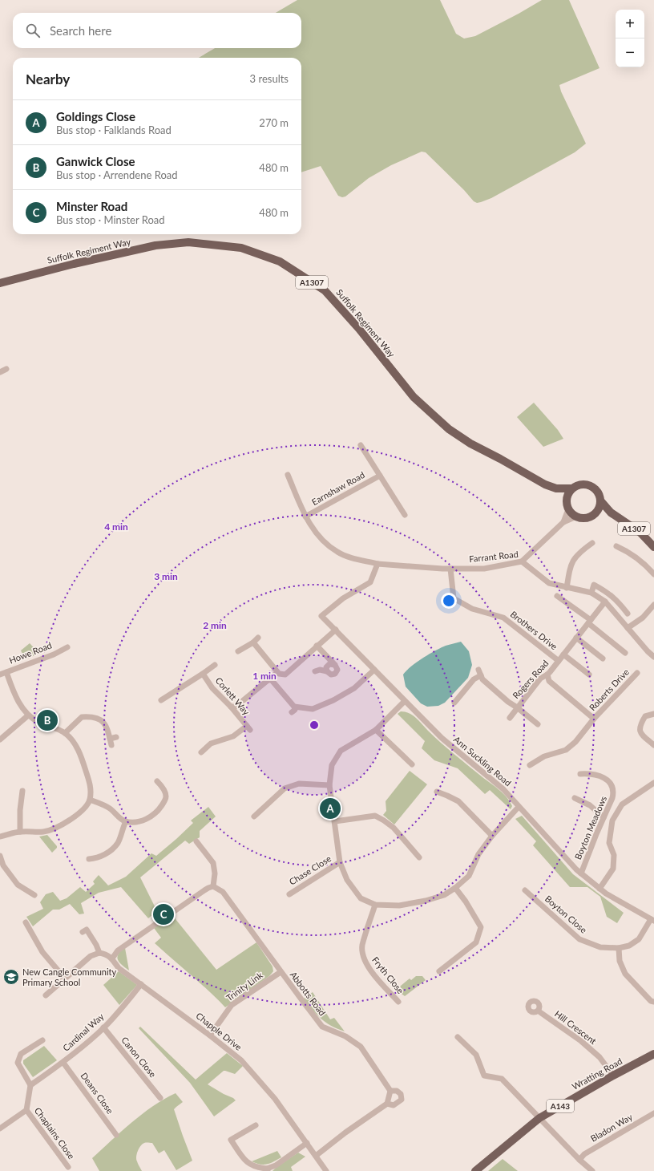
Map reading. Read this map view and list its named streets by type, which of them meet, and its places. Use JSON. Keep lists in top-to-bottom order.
{
  "streets": {
    "main road": [
      "Suffolk Regiment Way",
      "A1307",
      "Wratting Road",
      "A143"
    ],
    "street": [
      "Earnshaw Road",
      "Farrant Road",
      "Brothers Drive",
      "Howe Road",
      "Rogers Road",
      "Roberts Drive",
      "Corlett Way",
      "Ann Suckling Road",
      "Boyton Meadows",
      "Chase Close",
      "Boyton Close",
      "Fryth Close",
      "Trinity Link",
      "Abbotts Road",
      "Hill Crescent",
      "Chapple Drive",
      "Cardinal Way",
      "Canon Close",
      "Deans Close",
      "Bladon Way",
      "Chaplains Close"
    ]
  },
  "crossings": [
    ["Earnshaw Road", "Farrant Road"],
    ["Farrant Road", "Brothers Drive"],
    ["Farrant Road", "Rogers Road"],
    ["Farrant Road", "Ann Suckling Road"],
    ["Brothers Drive", "Rogers Road"],
    ["Rogers Road", "Roberts Drive"],
    ["Ann Suckling Road", "Boyton Meadows"],
    ["Ann Suckling Road", "Boyton Close"],
    ["Trinity Link", "Abbotts Road"],
    ["Trinity Link", "Chapple Drive"],
    ["Hill Crescent", "Wratting Road"],
    ["Chapple Drive", "Cardinal Way"],
    ["Cardinal Way", "Canon Close"],
    ["Cardinal Way", "Deans Close"]
  ],
  "places": {
    "school or university": ["New Cangle Community Primary School"]
  },
  "page": {
    "map_buttons": ["+", "−"],
    "search": "Search here",
    "heading": ["Nearby", "3 results"],
    "list": [
      {
        "mark": "A",
        "name": "Goldings Close",
        "note": "Bus stop · Falklands Road",
        "value": "270 m"
      },
      {
        "mark": "B",
        "name": "Ganwick Close",
        "note": "Bus stop · Arrendene Road",
        "value": "480 m"
      },
      {
        "mark": "C",
        "name": "Minster Road",
        "note": "Bus stop · Minster Road",
        "value": "480 m"
      }
    ],
    "pins": ["B", "A", "C"]
  },
  "rings": [
    "4 min",
    "3 min",
    "2 min",
    "1 min"
  ]
}
